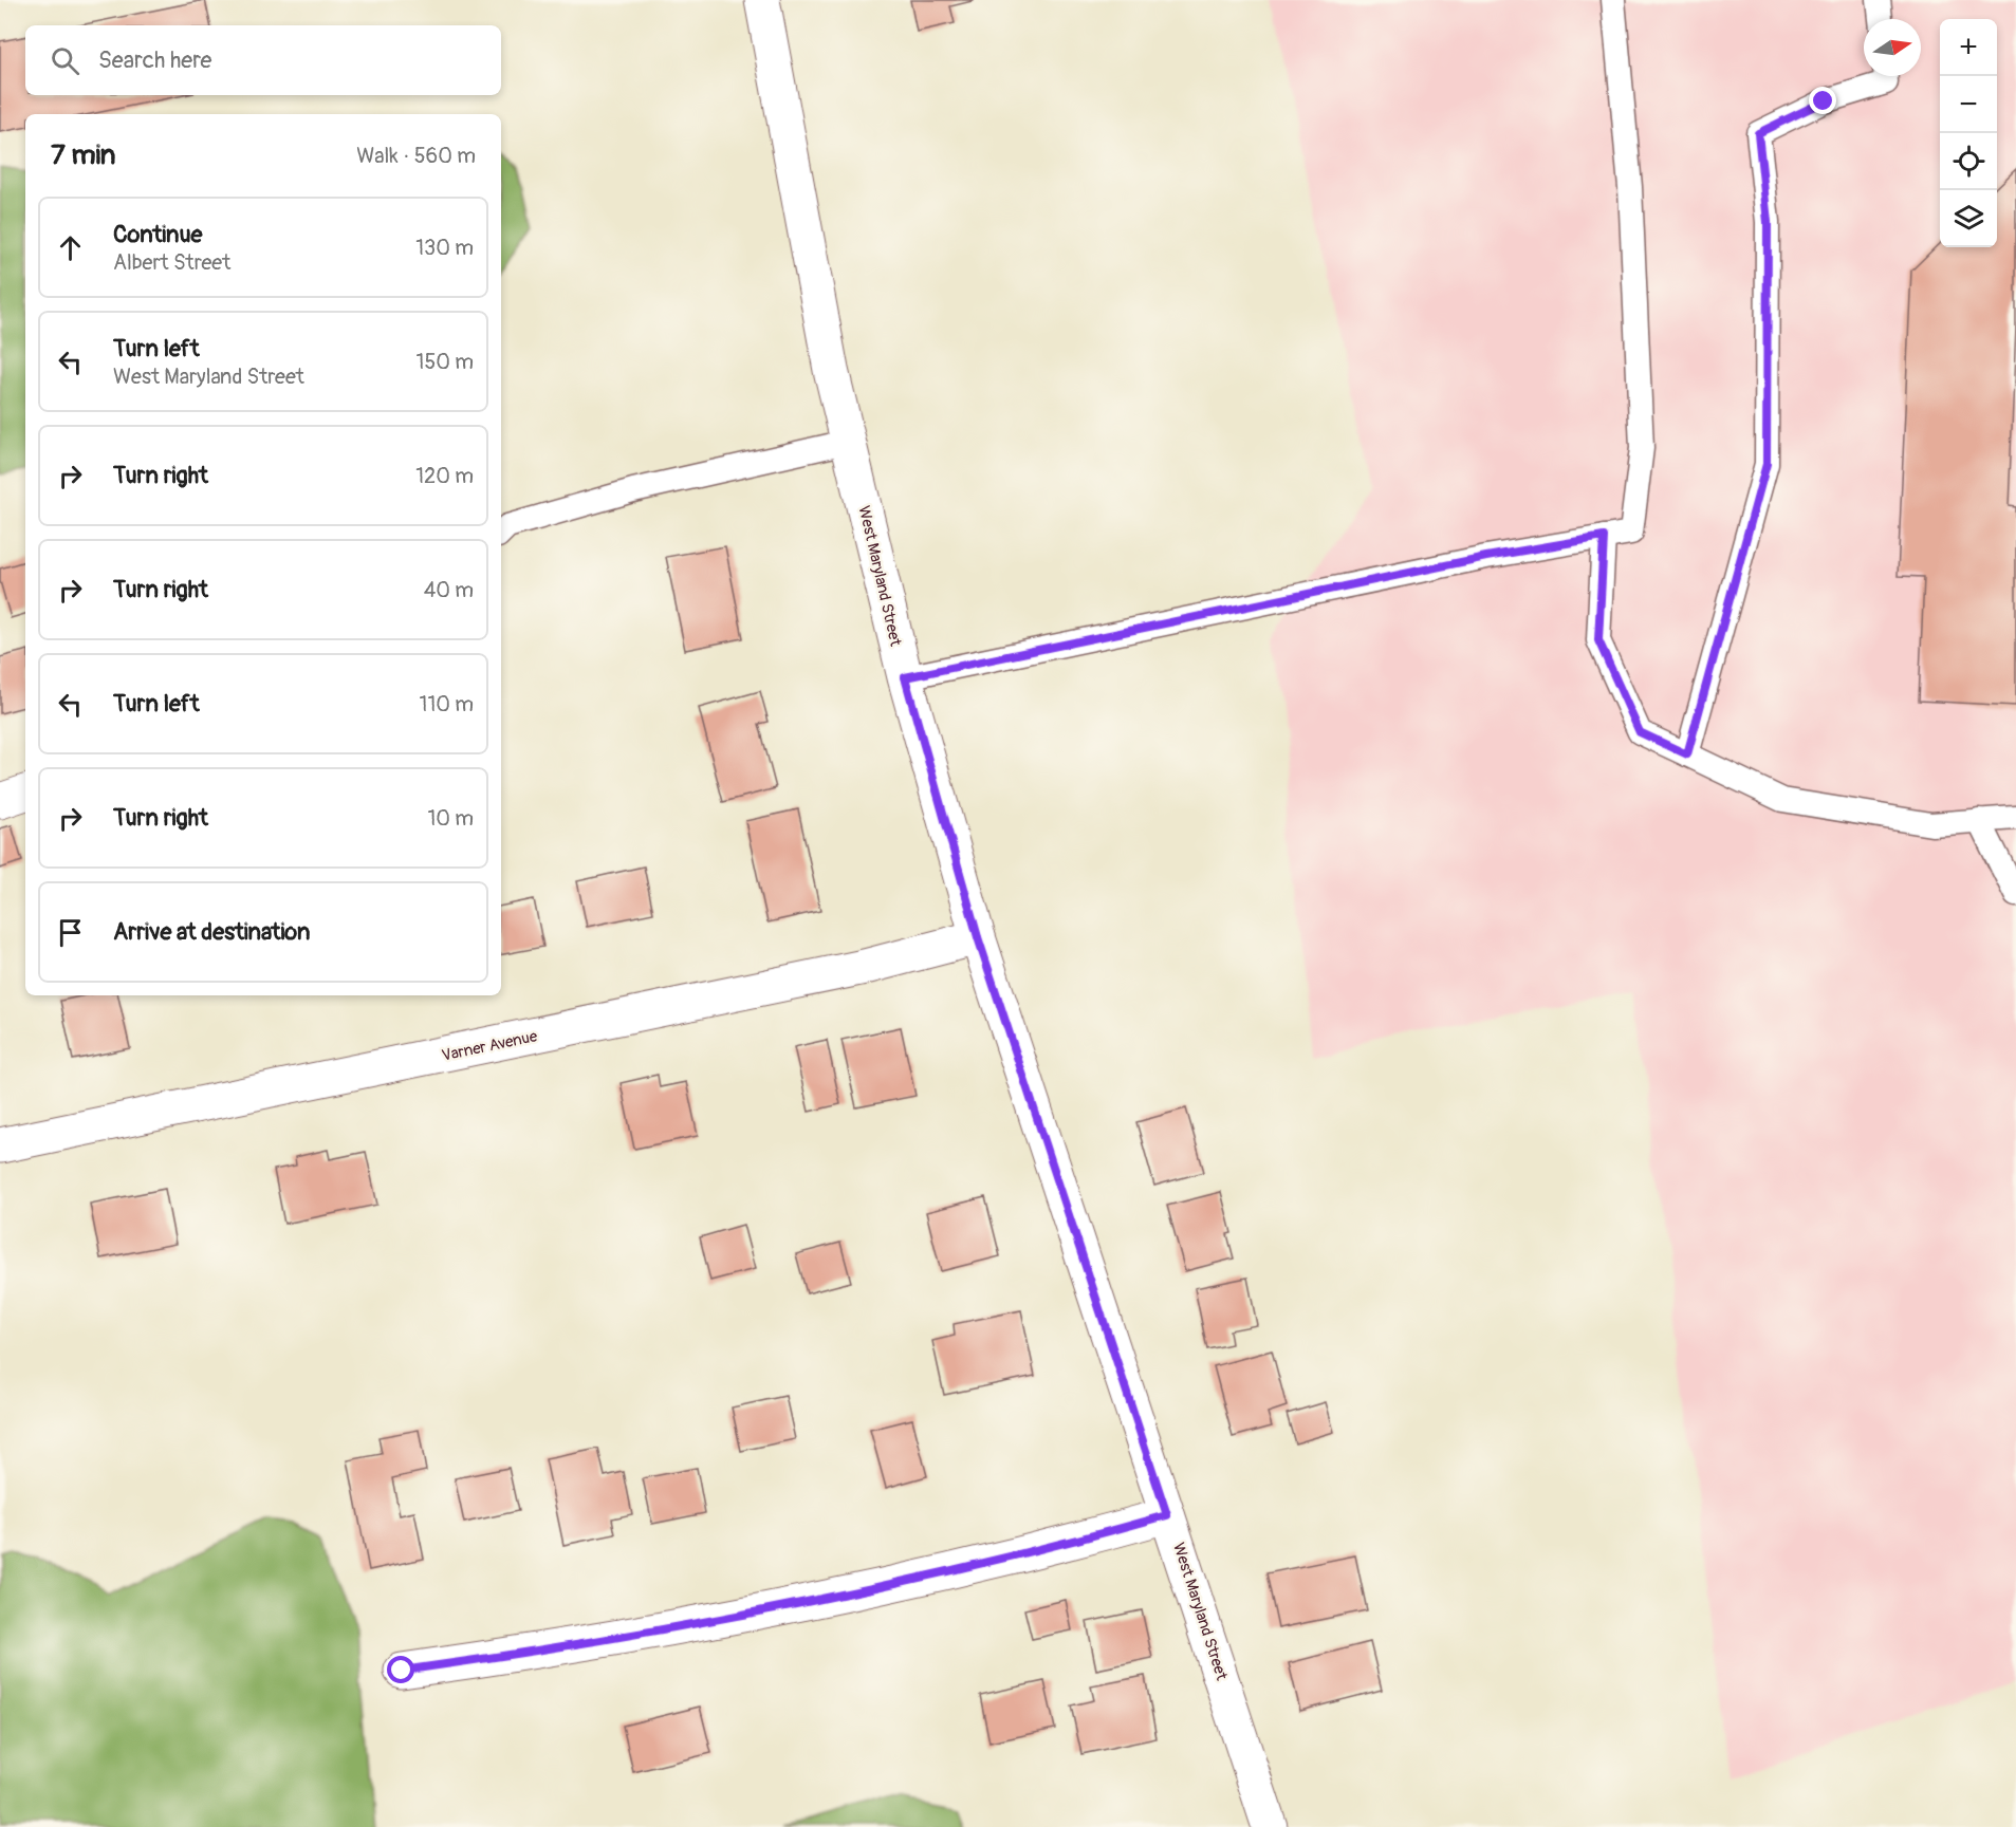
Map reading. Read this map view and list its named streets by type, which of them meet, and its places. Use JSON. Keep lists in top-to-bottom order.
{
  "streets": {
    "street": ["West Maryland Street", "Varner Avenue"]
  },
  "crossings": [
    ["West Maryland Street", "Varner Avenue"]
  ],
  "north": "right",
  "page": {
    "map_buttons": ["+", "−"],
    "search": "Search here",
    "heading": ["7 min", "Walk · 560 m"],
    "list": [
      ["Continue", "Albert Street", "130 m"],
      ["Turn left", "West Maryland Street", "150 m"],
      ["Turn right", "120 m"],
      ["Turn right", "40 m"],
      ["Turn left", "110 m"],
      ["Turn right", "10 m"],
      "Arrive at destination"
    ]
  }
}
